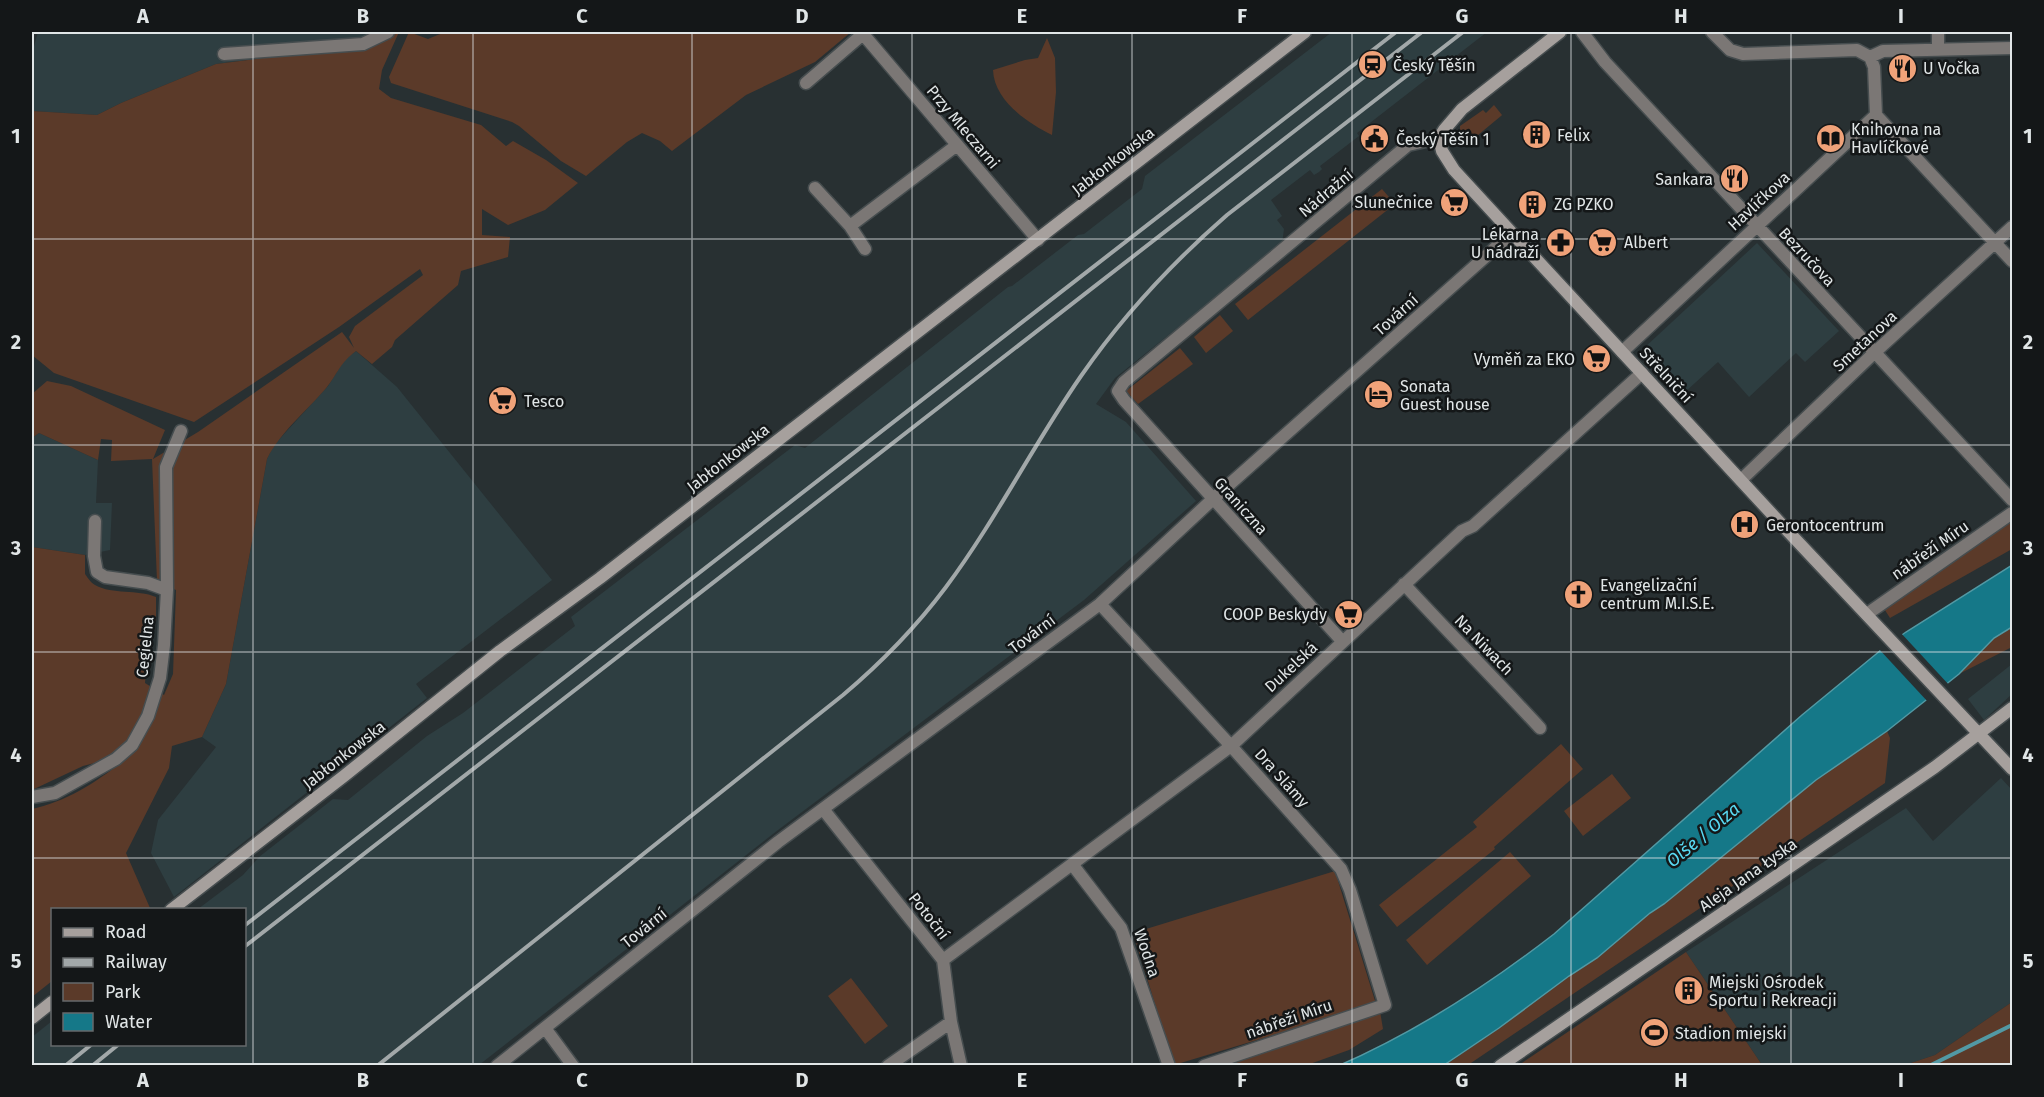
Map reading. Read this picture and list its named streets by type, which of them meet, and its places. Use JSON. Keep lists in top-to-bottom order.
{
  "streets": {
    "street": [
      "Przy Mleczarni",
      "Jabłonkowska",
      "Nádražní",
      "Havlíčkova",
      "Bezručova",
      "Tovární",
      "Smetanova",
      "Střelniční",
      "Graniczna",
      "nábřeží Míru",
      "Na Niwach",
      "Cegielna",
      "Dukelská",
      "Dra Slámy",
      "Aleja Jana Łyska",
      "Potoční",
      "Wodna"
    ]
  },
  "crossings": [
    ["Przy Mleczarni", "Jabłonkowska"],
    ["Nádražní", "Střelniční"],
    ["Nádražní", "Graniczna"],
    ["Havlíčkova", "Bezručova"],
    ["Havlíčkova", "Střelniční"],
    ["Bezručova", "Smetanova"],
    ["Tovární", "Střelniční"],
    ["Tovární", "Graniczna"],
    ["Tovární", "Dra Slámy"],
    ["Tovární", "Potoční"],
    ["Smetanova", "Střelniční"],
    ["Střelniční", "nábřeží Míru"],
    ["Střelniční", "Dukelská"],
    ["Střelniční", "Aleja Jana Łyska"],
    ["Graniczna", "Dukelská"],
    ["nábřeží Míru", "Dra Slámy"],
    ["Na Niwach", "Dukelská"],
    ["Dukelská", "Dra Slámy"],
    ["Dukelská", "Potoční"],
    ["Dukelská", "Wodna"]
  ],
  "water": ["Olše / Olza"],
  "places": {
    "station": ["Český Těšín"],
    "restaurant": ["U Vočka", "Sankara"],
    "building": ["Felix", "ZG PZKO", "Miejski Ośrodek Sportu i Rekreacji"],
    "library": ["Knihovna na Havlíčkové"],
    "public building": ["Český Těšín 1"],
    "supermarket": [
      "Slunečnice",
      "Albert",
      "Vyměň za EKO",
      "Tesco",
      "COOP Beskydy"
    ],
    "pharmacy": ["Lékarna U nádraží"],
    "hotel": ["Sonata Guest house"],
    "hospital": ["Gerontocentrum"],
    "church": ["Evangelizační centrum M.I.S.E."],
    "sports": ["Stadion miejski"]
  },
  "legend": [
    "Road",
    "Railway",
    "Park",
    "Water"
  ],
  "grid": {
    "columns": [
      "A",
      "B",
      "C",
      "D",
      "E",
      "F",
      "G",
      "H",
      "I"
    ],
    "rows": [
      "1",
      "2",
      "3",
      "4",
      "5"
    ]
  }
}
